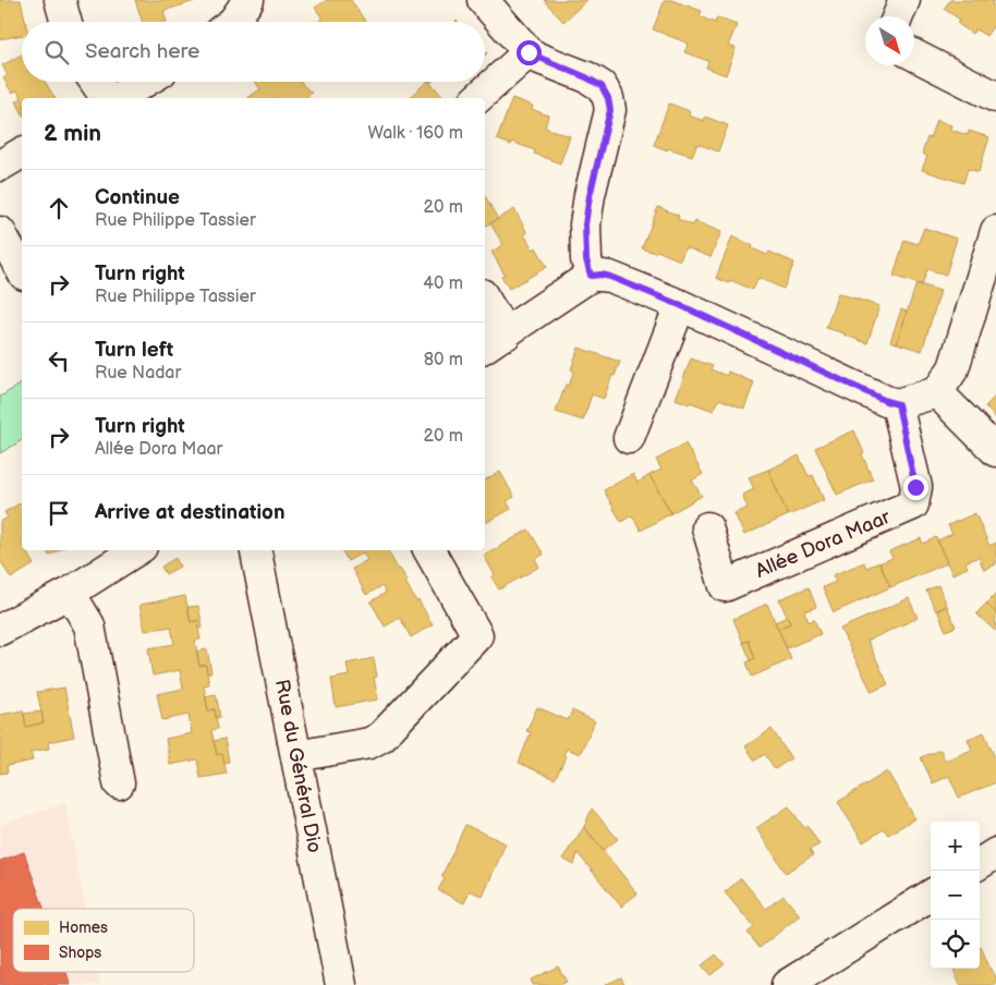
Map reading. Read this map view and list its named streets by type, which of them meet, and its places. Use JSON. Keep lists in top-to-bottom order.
{
  "streets": {
    "street": ["Allée Dora Maar", "Rue du Général Dio"]
  },
  "legend": ["Homes", "Shops"],
  "north": "bottom right",
  "page": {
    "search": "Search here",
    "heading": ["2 min", "Walk · 160 m"],
    "list": [
      ["Continue", "Rue Philippe Tassier", "20 m"],
      ["Turn right", "Rue Philippe Tassier", "40 m"],
      ["Turn left", "Rue Nadar", "80 m"],
      ["Turn right", "Allée Dora Maar", "20 m"],
      "Arrive at destination"
    ],
    "map_buttons": ["+", "−"]
  }
}
